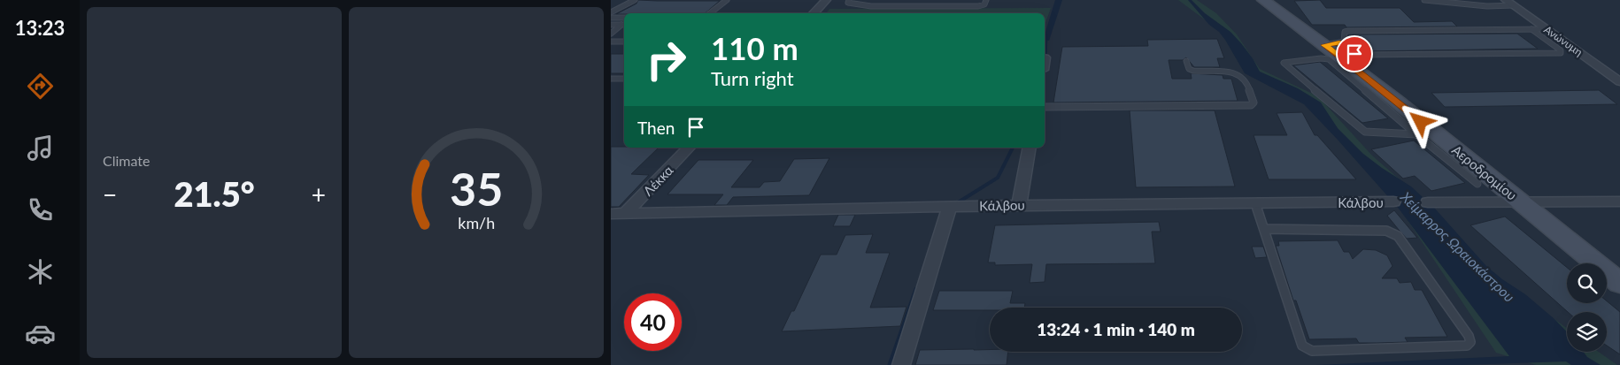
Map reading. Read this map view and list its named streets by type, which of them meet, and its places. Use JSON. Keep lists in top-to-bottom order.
{
  "streets": {
    "street": [
      "Ανώνυμη",
      "Αεροδρομίου",
      "Λέκκα",
      "Κάλβου"
    ]
  },
  "crossings": [
    ["Λέκκα", "Κάλβου"]
  ],
  "water": ["Χείμαρρος Ωραιοκάστρου"],
  "page": {
    "tabs": "13:23",
    "tile": "Climate",
    "turn": ["110 m", "Turn right"],
    "then": "Then",
    "heat": ["−", "21.5°", "+"],
    "limit": "40",
    "trip": "13:24 · 1 min · 140 m",
    "gauge": ["35", "km/h"]
  }
}
